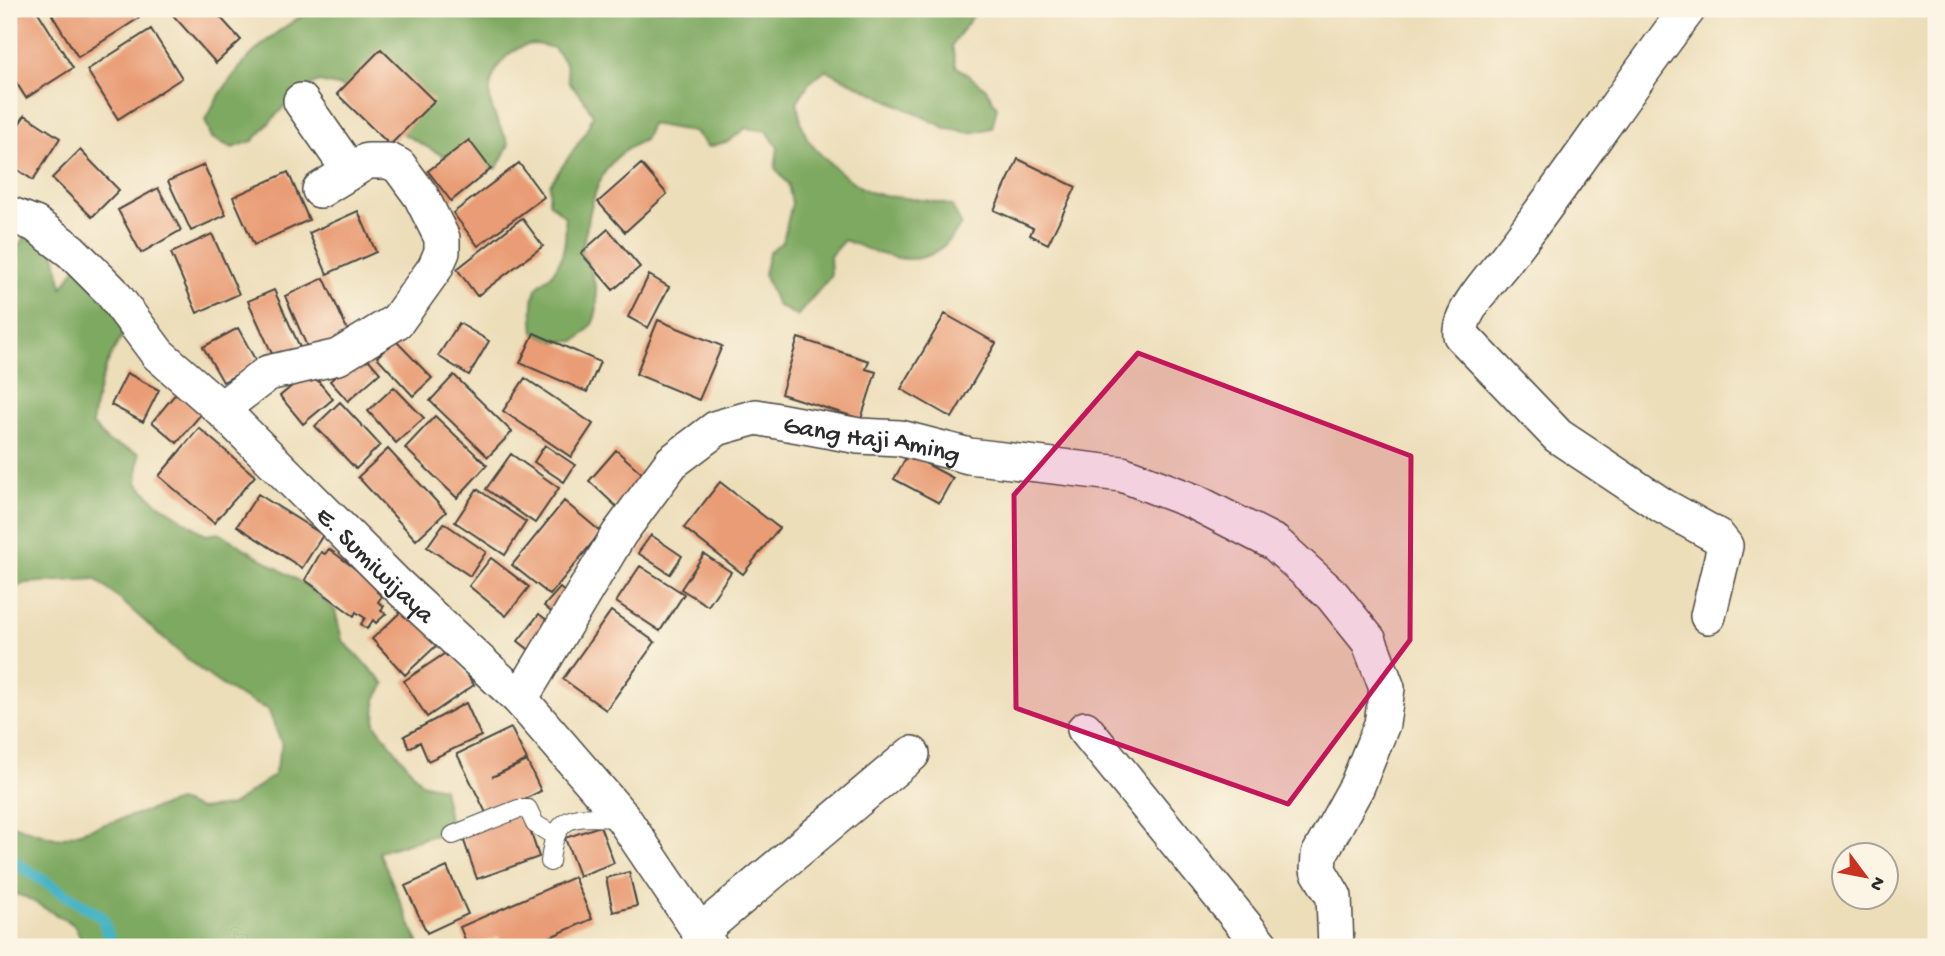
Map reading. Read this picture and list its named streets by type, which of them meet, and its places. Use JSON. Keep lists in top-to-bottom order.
{
  "streets": {
    "street": ["Gang Haji Aming", "E. Sumiwijaya"]
  },
  "crossings": [
    ["Gang Haji Aming", "E. Sumiwijaya"]
  ],
  "north": "bottom right"
}
